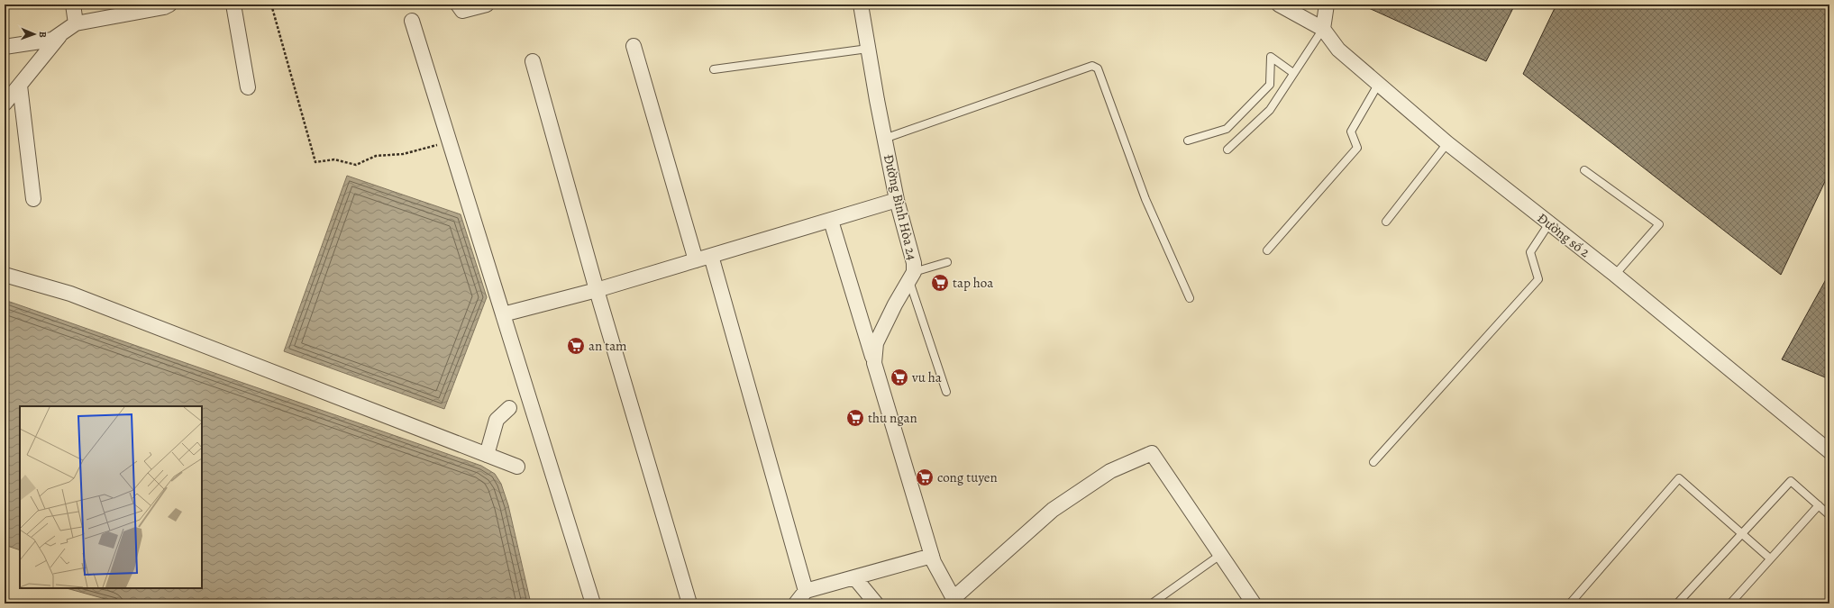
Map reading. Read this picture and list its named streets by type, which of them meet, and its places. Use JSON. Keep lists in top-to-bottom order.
{
  "streets": {
    "street": ["Đường Bình Hòa 24", "Đường số 2"]
  },
  "places": {
    "supermarket": [
      "tap hoa",
      "an tam",
      "vu ha",
      "thu ngan",
      "cong tuyen"
    ]
  },
  "north": "right"
}
